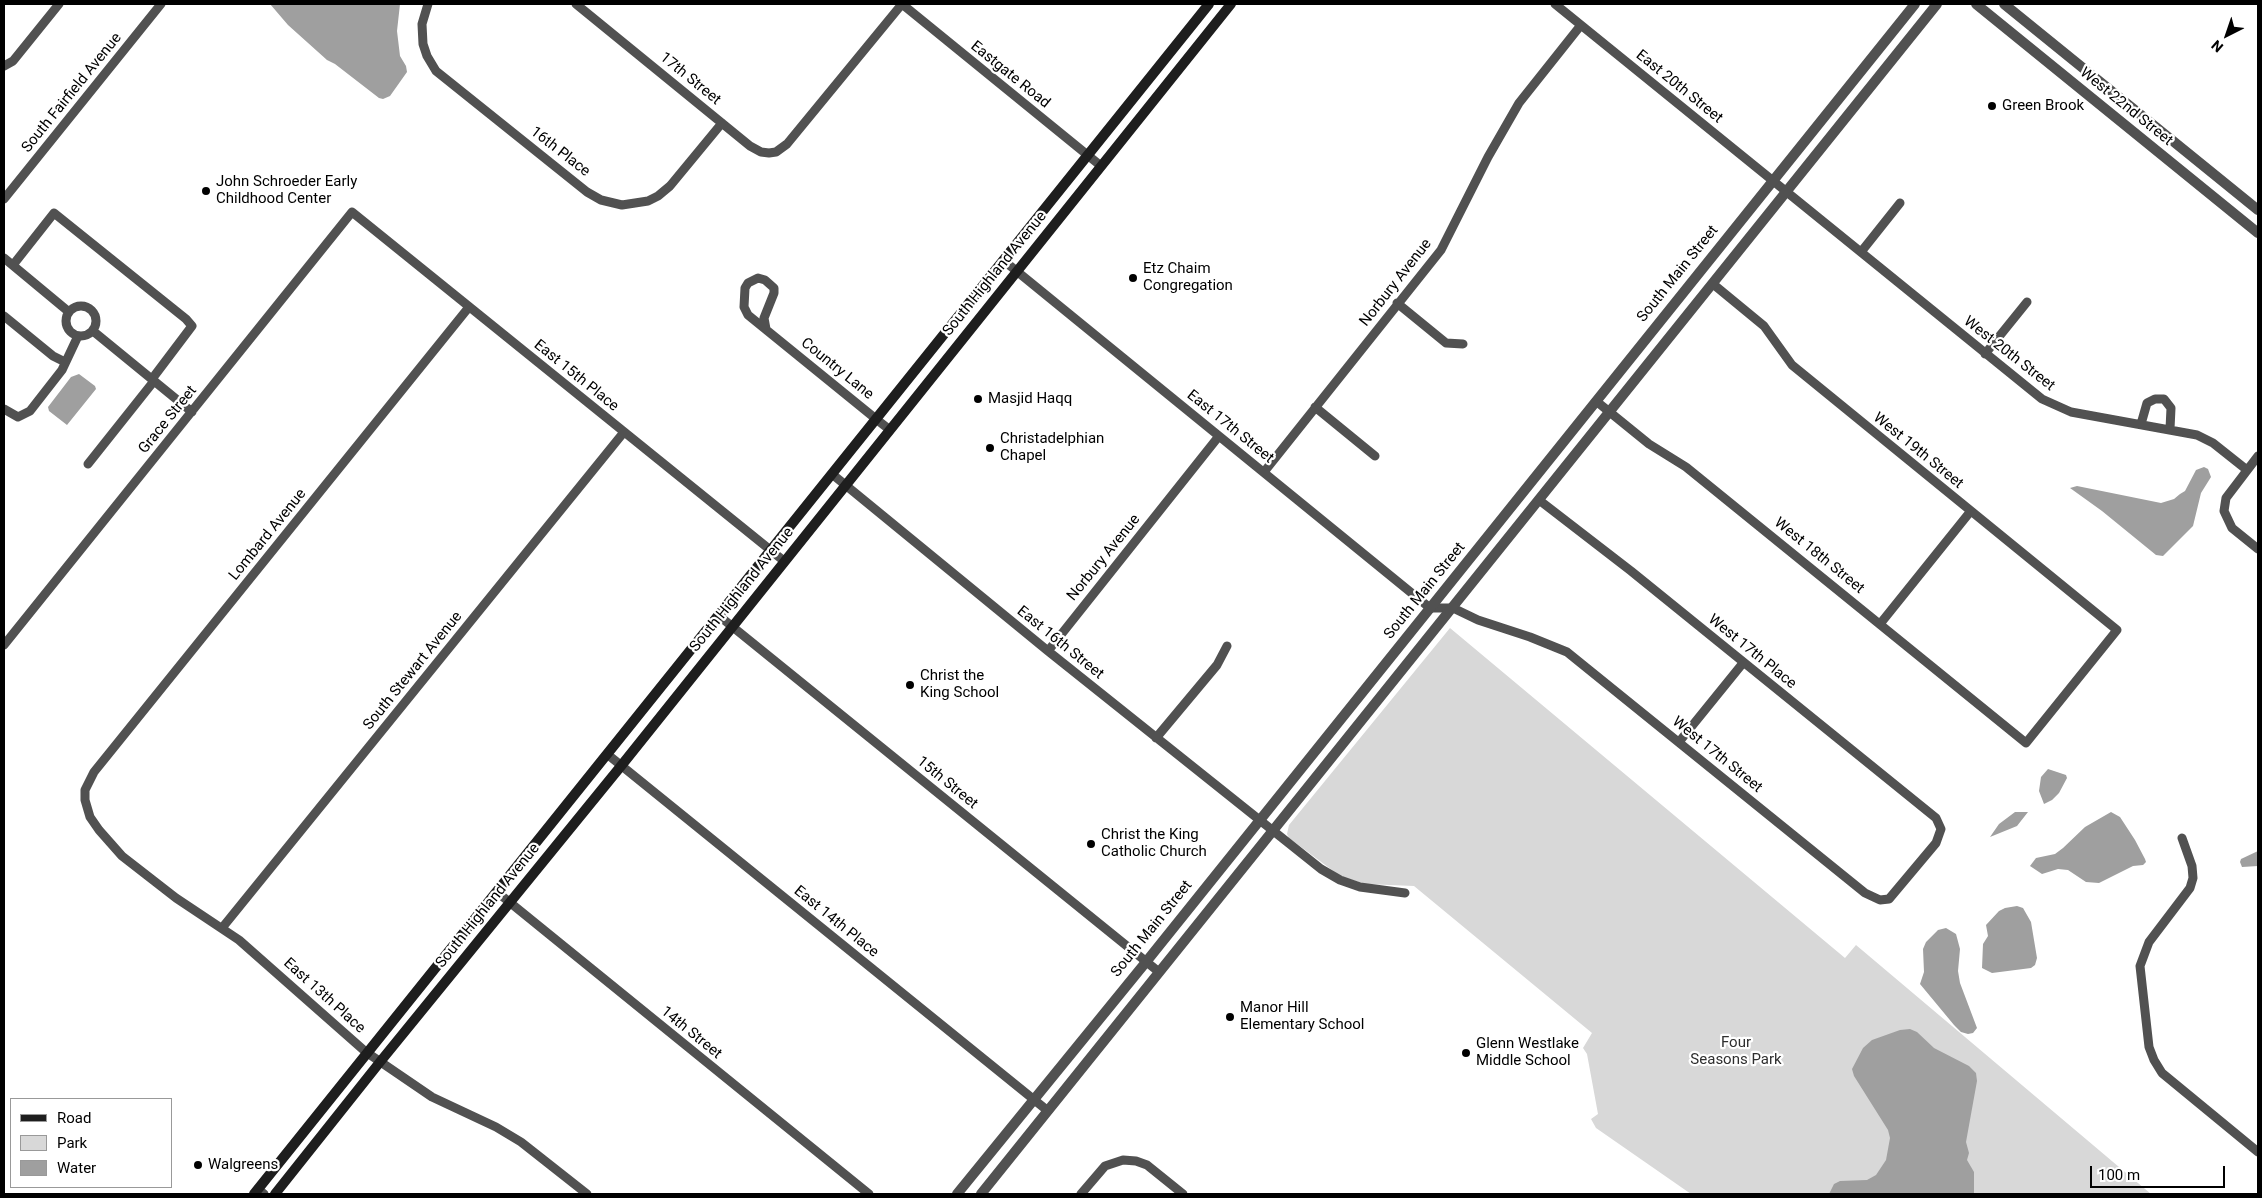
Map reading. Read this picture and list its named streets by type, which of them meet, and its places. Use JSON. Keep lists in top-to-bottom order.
{
  "streets": {
    "main road": ["South Highland Avenue"],
    "street": [
      "Eastgate Road",
      "17th Street",
      "East 20th Street",
      "South Fairfield Avenue",
      "West 22nd Street",
      "16th Place",
      "South Main Street",
      "Norbury Avenue",
      "West 20th Street",
      "Country Lane",
      "East 15th Place",
      "Grace Street",
      "East 17th Street",
      "West 19th Street",
      "Lombard Avenue",
      "West 18th Street",
      "East 16th Street",
      "West 17th Place",
      "South Stewart Avenue",
      "West 17th Street",
      "15th Street",
      "East 14th Place",
      "East 13th Place",
      "14th Street"
    ]
  },
  "crossings": [
    ["Eastgate Road", "17th Street"],
    ["Eastgate Road", "South Highland Avenue"],
    ["17th Street", "16th Place"],
    ["East 20th Street", "South Main Street"],
    ["East 20th Street", "Norbury Avenue"],
    ["East 20th Street", "West 20th Street"],
    ["South Highland Avenue", "Country Lane"],
    ["South Highland Avenue", "East 15th Place"],
    ["South Highland Avenue", "East 17th Street"],
    ["South Highland Avenue", "East 16th Street"],
    ["South Highland Avenue", "15th Street"],
    ["South Highland Avenue", "East 14th Place"],
    ["South Highland Avenue", "East 13th Place"],
    ["South Highland Avenue", "14th Street"],
    ["South Main Street", "East 17th Street"],
    ["South Main Street", "West 18th Street"],
    ["South Main Street", "East 16th Street"],
    ["South Main Street", "West 17th Street"],
    ["South Main Street", "15th Street"],
    ["South Main Street", "East 14th Place"],
    ["Norbury Avenue", "East 17th Street"],
    ["Norbury Avenue", "East 16th Street"],
    ["East 15th Place", "Grace Street"],
    ["East 15th Place", "Lombard Avenue"],
    ["East 15th Place", "South Stewart Avenue"],
    ["East 17th Street", "West 17th Street"],
    ["West 19th Street", "West 18th Street"],
    ["Lombard Avenue", "East 13th Place"],
    ["West 17th Place", "West 17th Street"],
    ["South Stewart Avenue", "East 13th Place"]
  ],
  "parks": ["Four Seasons Park"],
  "places": [
    "Green Brook",
    "John Schroeder Early Childhood Center",
    "Etz Chaim Congregation",
    "Masjid Haqq",
    "Christadelphian Chapel",
    "Christ the King School",
    "Christ the King Catholic Church",
    "Manor Hill Elementary School",
    "Glenn Westlake Middle School",
    "Walgreens"
  ],
  "legend": ["Road", "Park", "Water"],
  "scale_bar": "100 m",
  "north": "bottom left"
}
